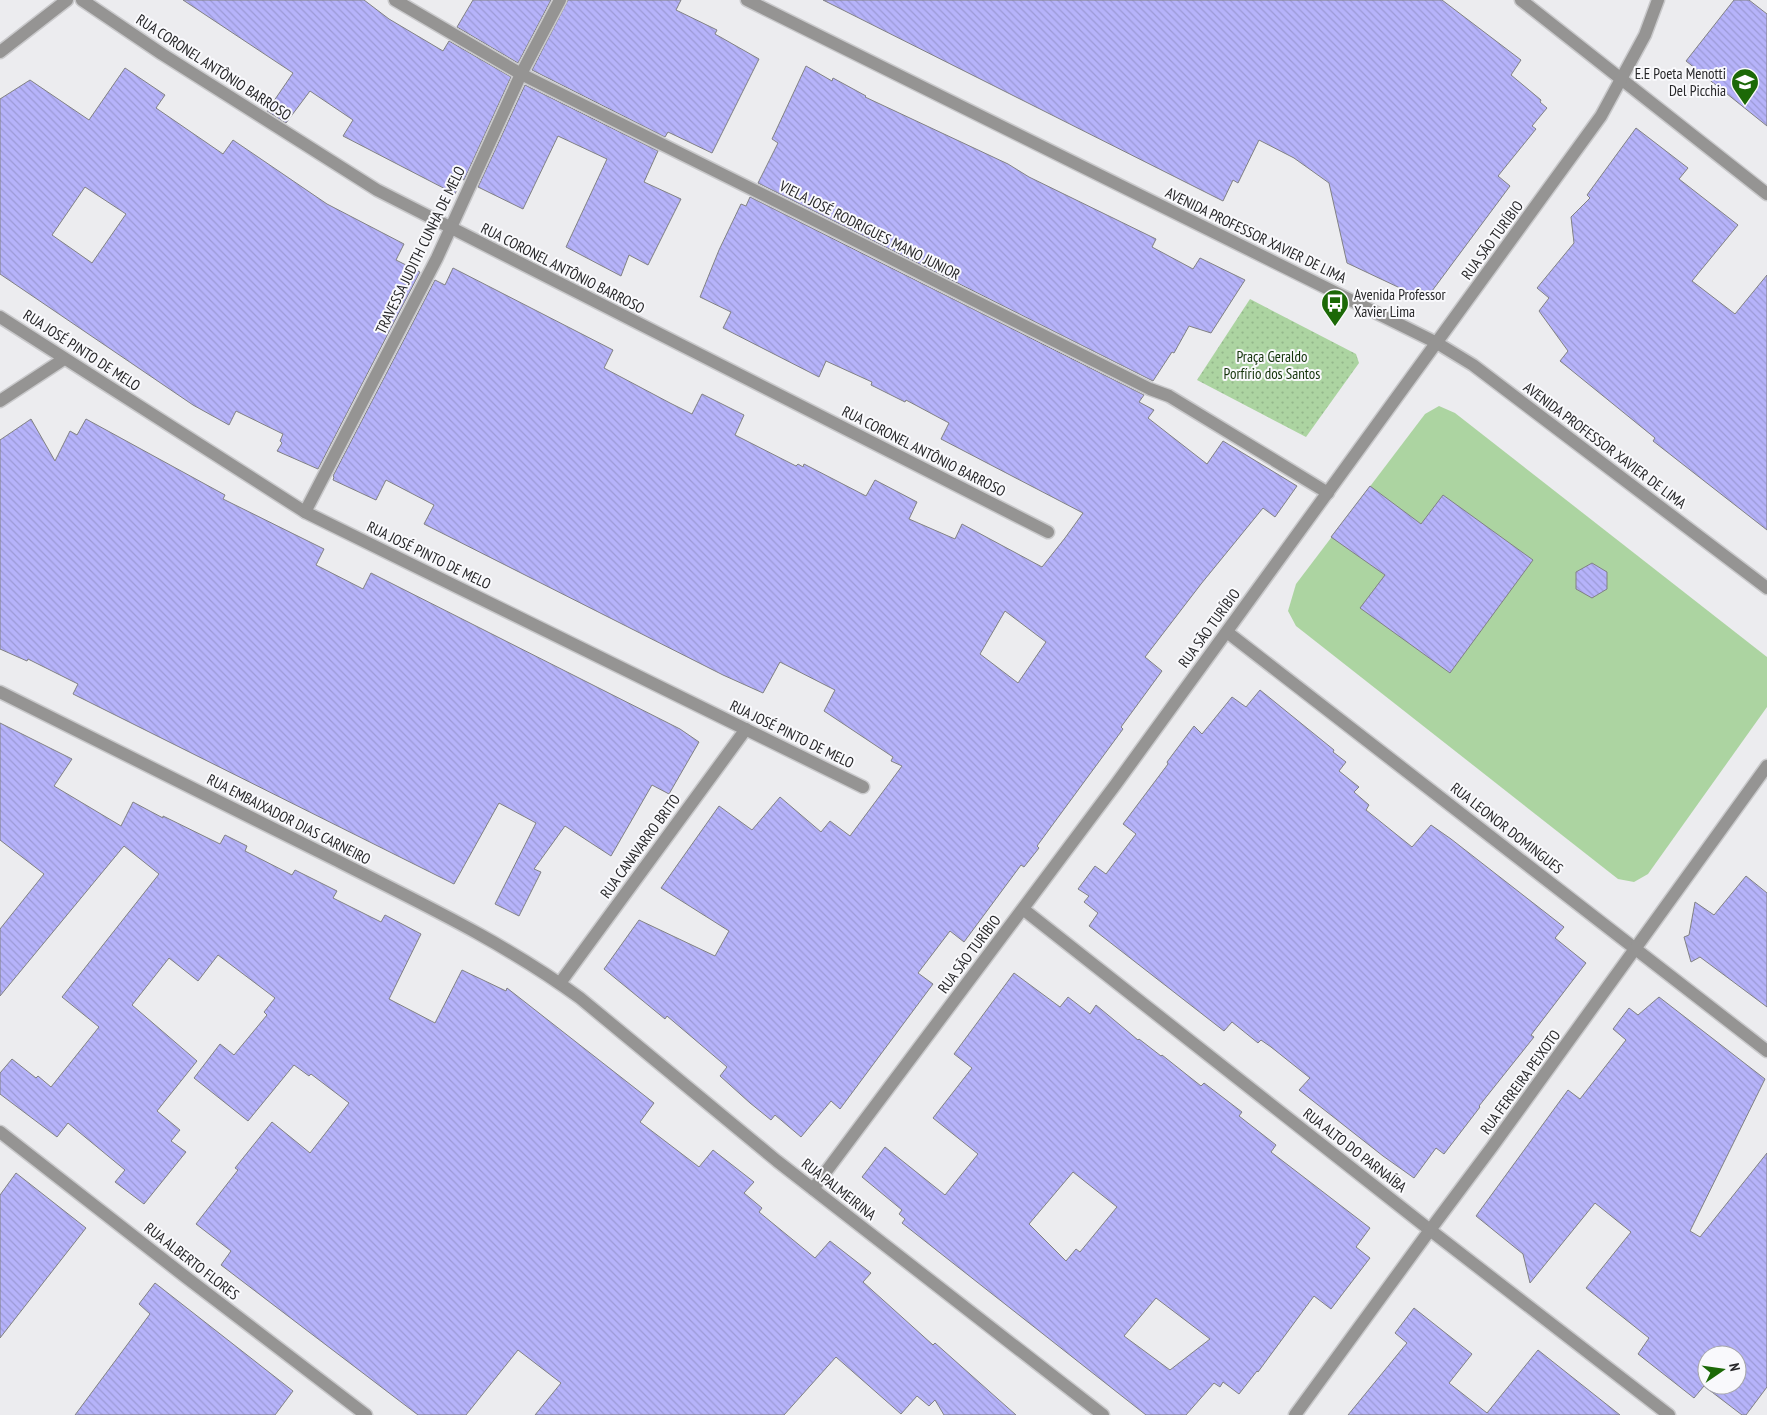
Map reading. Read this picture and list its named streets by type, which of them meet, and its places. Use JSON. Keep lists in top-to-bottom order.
{
  "streets": {
    "street": [
      "RUA CORONEL ANTÔNIO BARROSO",
      "VIELA JOSÉ RODRIGUES MANO JUNIOR",
      "AVENIDA PROFESSOR XAVIER DE LIMA",
      "RUA SÃO TURÍBIO",
      "TRAVESSA JUDITH CUNHA DE MELO",
      "RUA JOSÉ PINTO DE MELO",
      "RUA EMBAIXADOR DIAS CARNEIRO",
      "RUA LEONOR DOMINGUES",
      "RUA CANAVARRO BRITO",
      "RUA FERREIRA PEIXOTO",
      "RUA ALTO DO PARNAÍBA",
      "RUA PALMEIRINA",
      "RUA ALBERTO FLORES"
    ]
  },
  "crossings": [
    ["RUA CORONEL ANTÔNIO BARROSO", "TRAVESSA JUDITH CUNHA DE MELO"],
    ["VIELA JOSÉ RODRIGUES MANO JUNIOR", "RUA SÃO TURÍBIO"],
    ["VIELA JOSÉ RODRIGUES MANO JUNIOR", "TRAVESSA JUDITH CUNHA DE MELO"],
    ["AVENIDA PROFESSOR XAVIER DE LIMA", "RUA SÃO TURÍBIO"],
    ["RUA SÃO TURÍBIO", "RUA LEONOR DOMINGUES"],
    ["RUA SÃO TURÍBIO", "RUA ALTO DO PARNAÍBA"],
    ["RUA SÃO TURÍBIO", "RUA PALMEIRINA"],
    ["TRAVESSA JUDITH CUNHA DE MELO", "RUA JOSÉ PINTO DE MELO"],
    ["RUA JOSÉ PINTO DE MELO", "RUA CANAVARRO BRITO"],
    ["RUA EMBAIXADOR DIAS CARNEIRO", "RUA CANAVARRO BRITO"],
    ["RUA EMBAIXADOR DIAS CARNEIRO", "RUA PALMEIRINA"],
    ["RUA LEONOR DOMINGUES", "RUA FERREIRA PEIXOTO"],
    ["RUA CANAVARRO BRITO", "RUA PALMEIRINA"],
    ["RUA FERREIRA PEIXOTO", "RUA ALTO DO PARNAÍBA"]
  ],
  "parks": ["Praça Geraldo Porfírio dos Santos"],
  "places": {
    "school or university": ["E.E Poeta Menotti Del Picchia"],
    "bus stop": ["Avenida Professor Xavier Lima"]
  },
  "north": "right"
}
